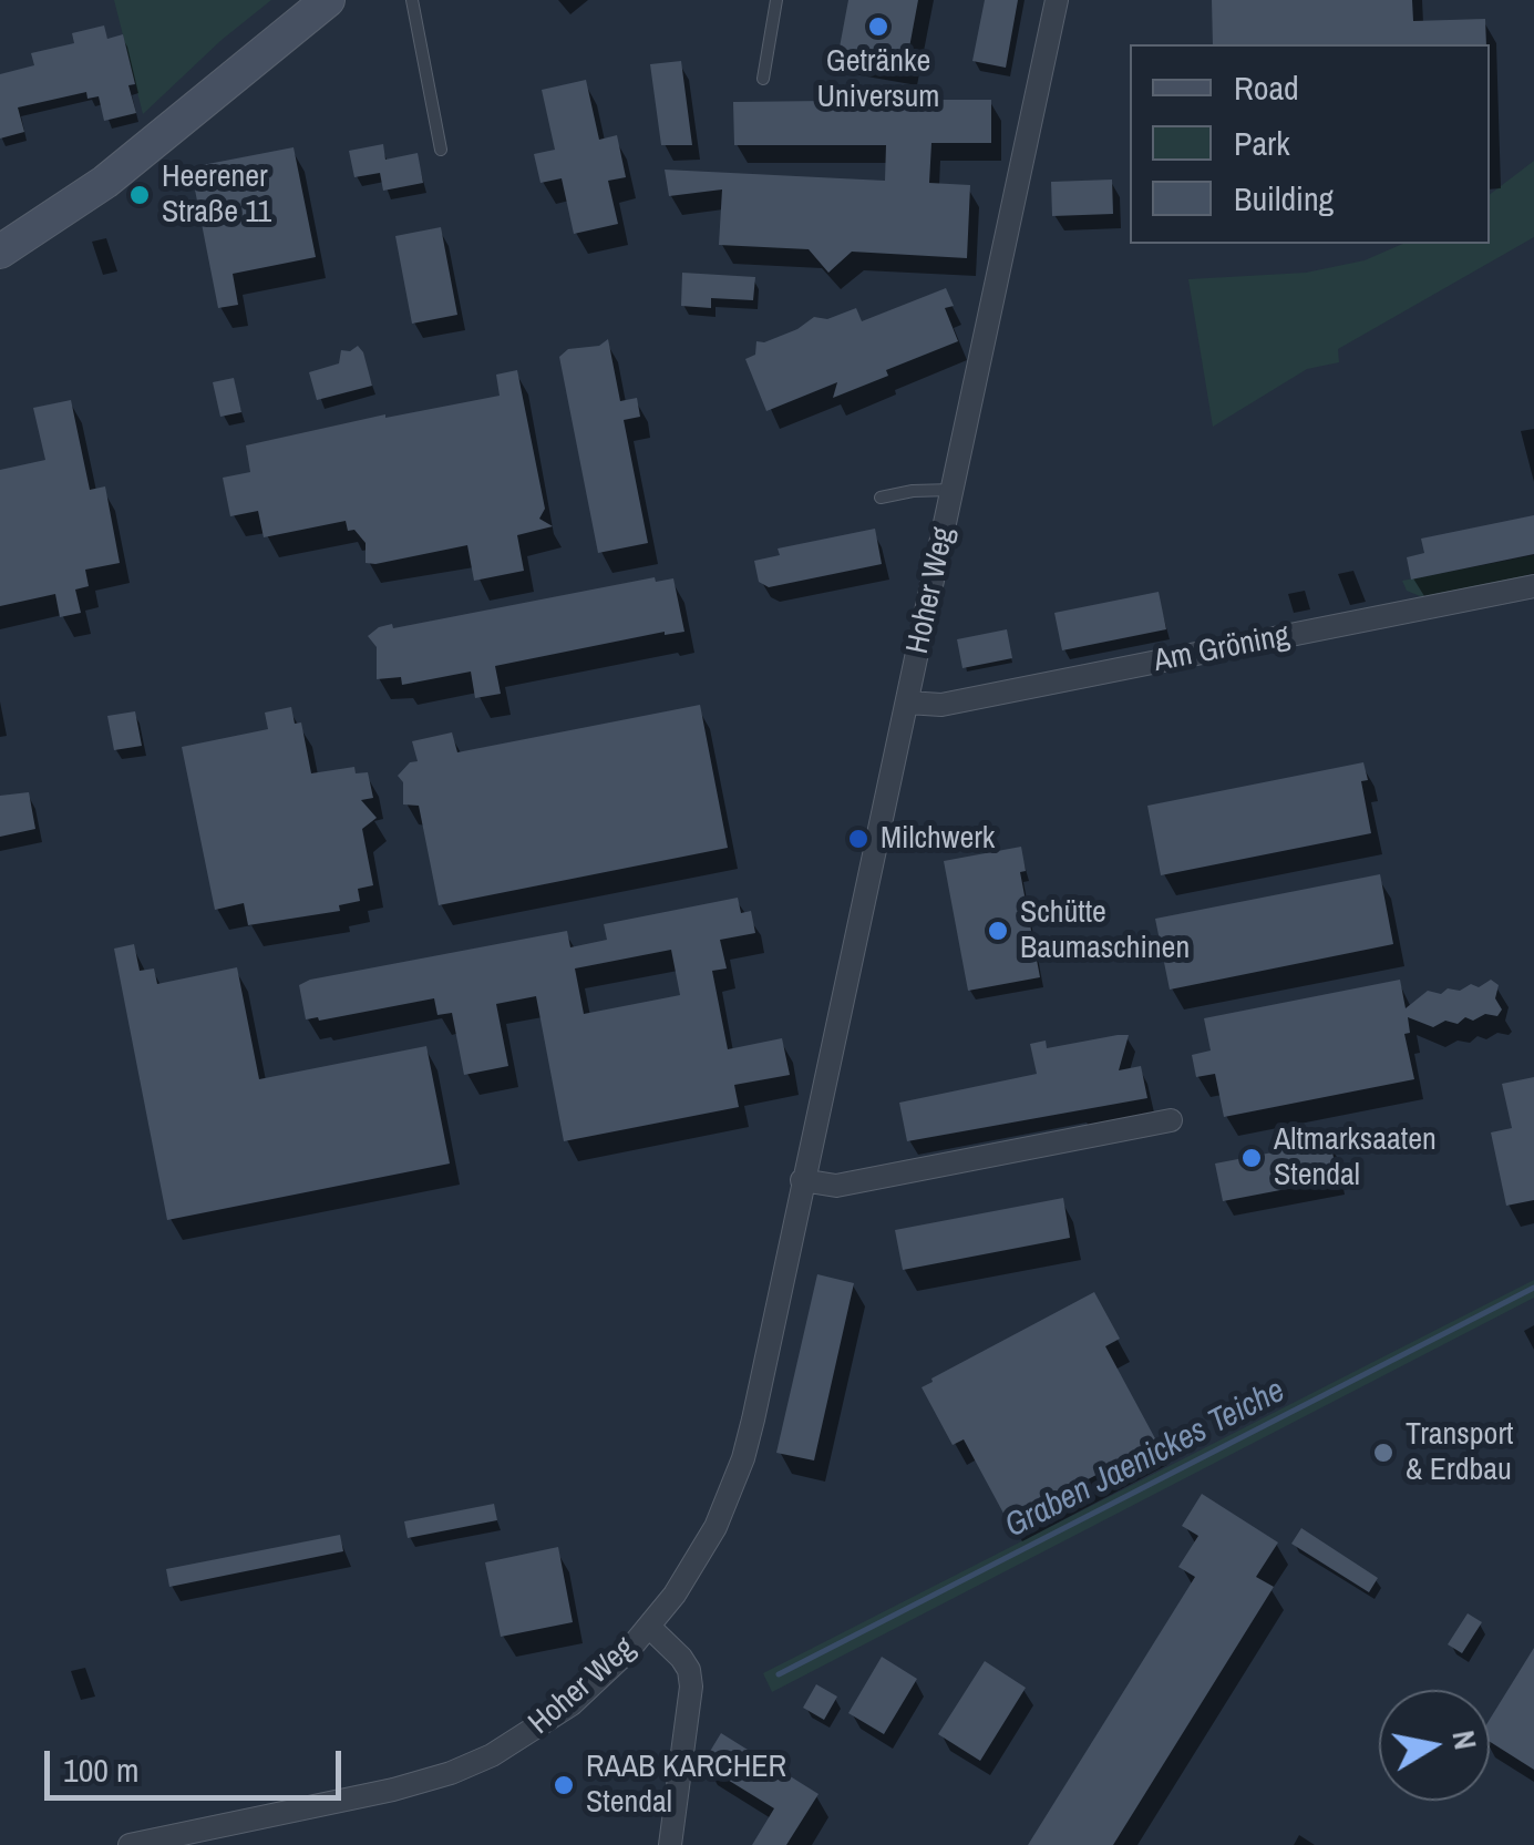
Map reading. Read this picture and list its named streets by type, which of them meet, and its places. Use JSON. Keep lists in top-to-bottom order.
{
  "streets": {
    "street": ["Hoher Weg", "Am Gröning"]
  },
  "crossings": [
    ["Hoher Weg", "Am Gröning"]
  ],
  "water": ["Graben Jaenickes Teiche"],
  "places": [
    "Getränke Universum",
    "Heerener Straße 11",
    "Milchwerk",
    "Schütte Baumaschinen",
    "Altmarksaaten Stendal",
    "Transport & Erdbau",
    "RAAB KARCHER Stendal"
  ],
  "legend": ["Road", "Park", "Building"],
  "scale_bar": "100 m",
  "north": "right"
}
